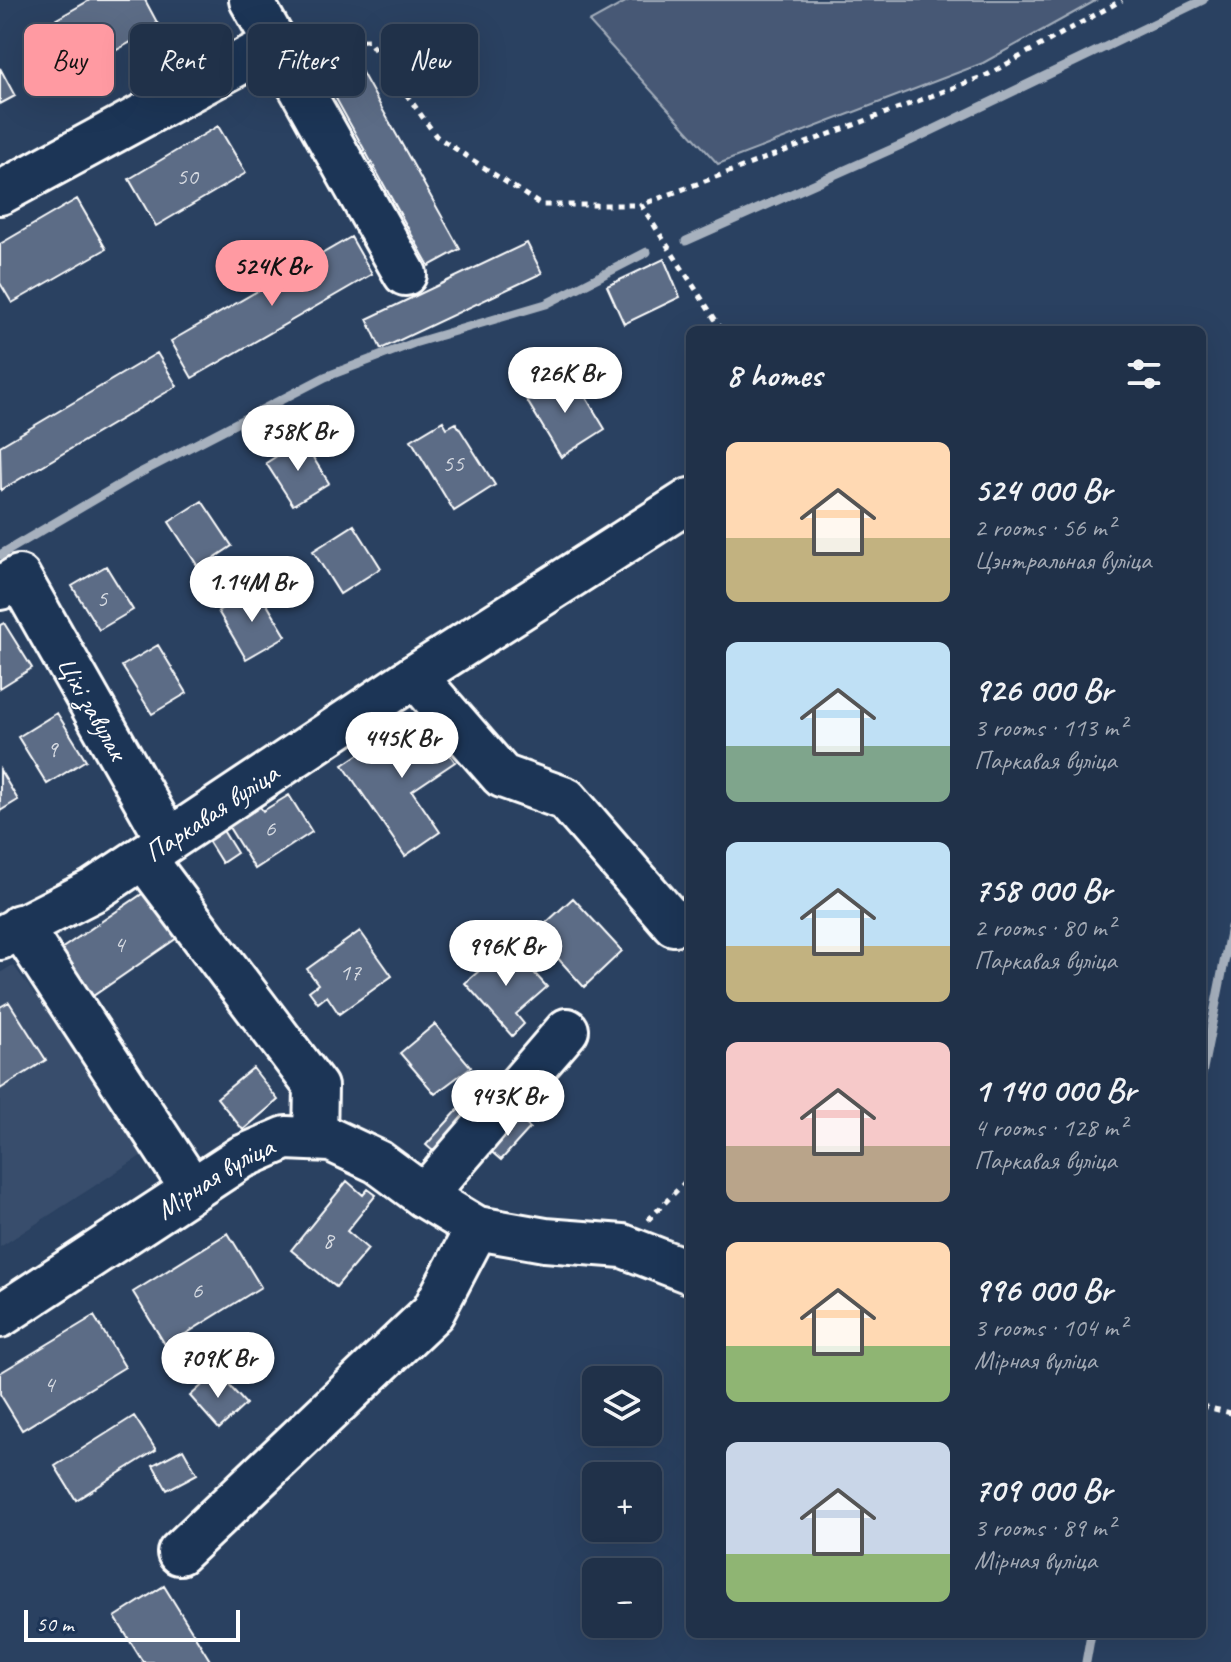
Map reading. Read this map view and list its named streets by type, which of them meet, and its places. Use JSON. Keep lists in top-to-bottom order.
{
  "streets": {
    "street": ["Ціхі завулак", "Паркавая вуліца", "Мірная вуліца"]
  },
  "crossings": [
    ["Ціхі завулак", "Паркавая вуліца"]
  ],
  "house_numbers": [
    "50",
    "55",
    "5",
    "9",
    "6",
    "4",
    "17",
    "8",
    "6",
    "4"
  ],
  "scale_bar": "50 m",
  "page": {
    "chip": [
      "Buy",
      "Rent",
      "Filters",
      "New"
    ],
    "price": [
      "524K Br",
      "926K Br",
      "758K Br",
      "1.14M Br",
      "445K Br",
      "996K Br",
      "943K Br",
      "709K Br"
    ],
    "heading": "8 homes",
    "list": [
      {
        "name": "524 000 Br",
        "note": "2 rooms · 56 m² · Цэнтральная вуліца"
      },
      {
        "name": "926 000 Br",
        "note": "3 rooms · 113 m² · Паркавая вуліца"
      },
      {
        "name": "758 000 Br",
        "note": "2 rooms · 80 m² · Паркавая вуліца"
      },
      {
        "name": "1 140 000 Br",
        "note": "4 rooms · 128 m² · Паркавая вуліца"
      },
      {
        "name": "996 000 Br",
        "note": "3 rooms · 104 m² · Мірная вуліца"
      },
      {
        "name": "709 000 Br",
        "note": "3 rooms · 89 m² · Мірная вуліца"
      }
    ],
    "map_buttons": ["+", "−"],
    "scale": "50 m"
  }
}
